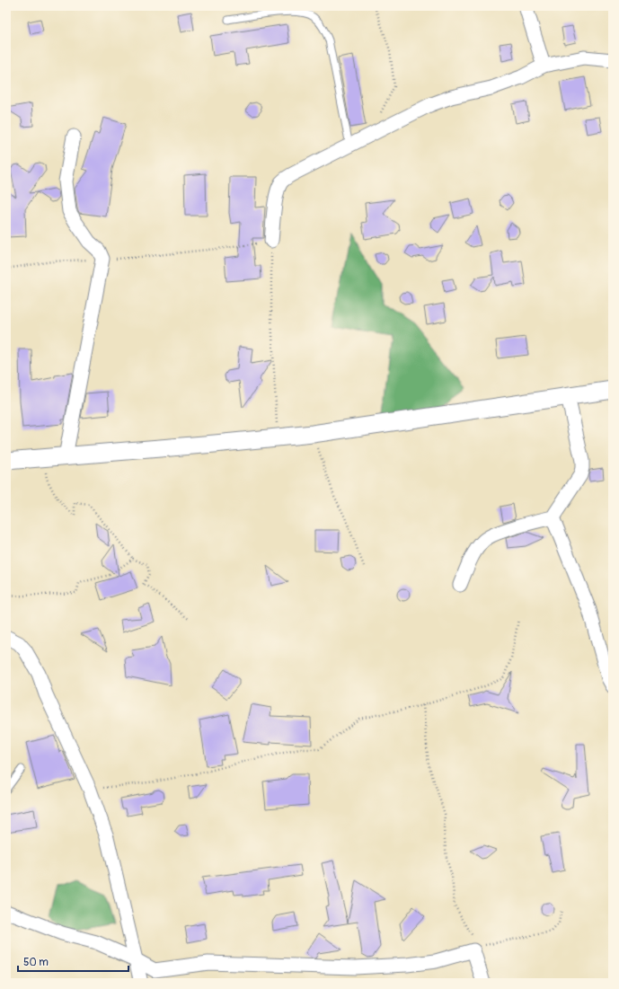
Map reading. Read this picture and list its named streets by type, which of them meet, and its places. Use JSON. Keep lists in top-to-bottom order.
{
  "scale_bar": "50 m"
}
